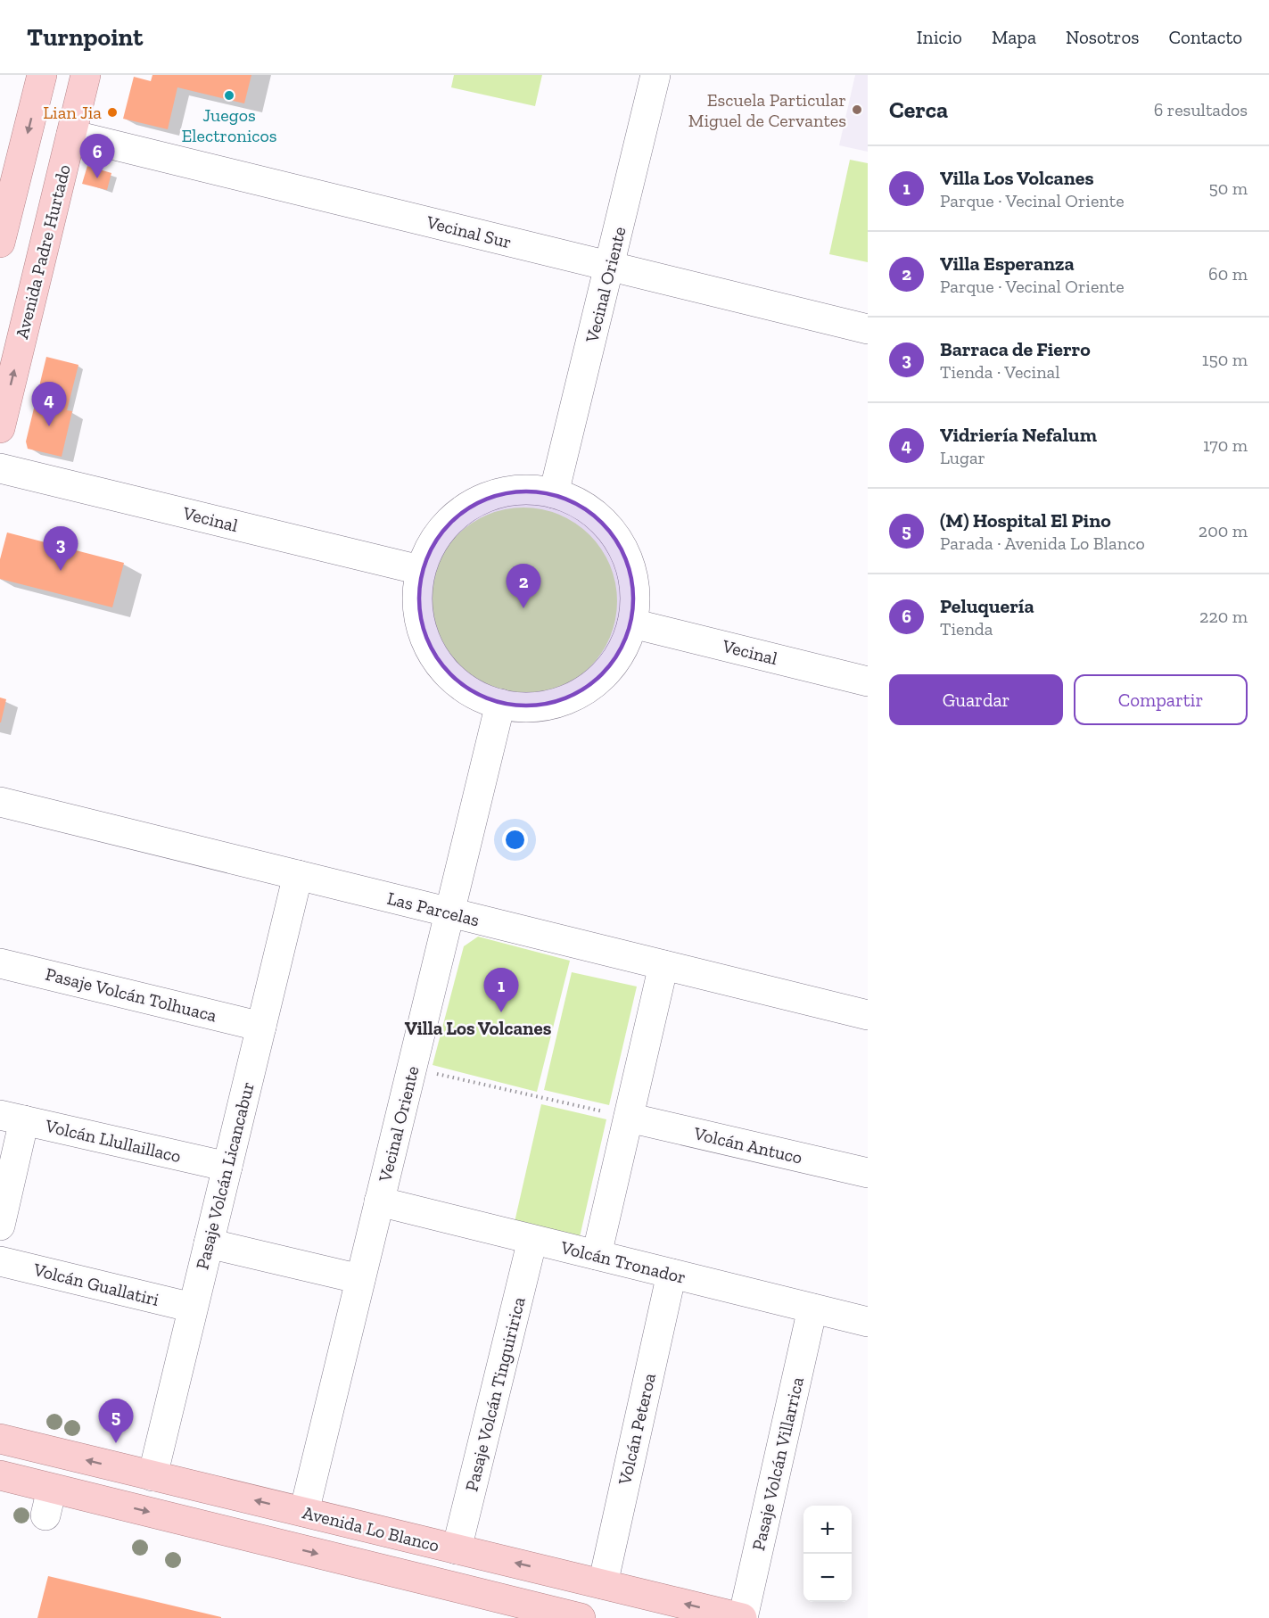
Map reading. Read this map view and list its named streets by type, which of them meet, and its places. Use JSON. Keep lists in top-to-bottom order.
{
  "streets": {
    "main road": ["Avenida Padre Hurtado", "Avenida Lo Blanco"],
    "street": [
      "Vecinal Sur",
      "Vecinal Oriente",
      "Vecinal",
      "Las Parcelas",
      "Pasaje Volcán Tolhuaca",
      "Volcán Llullaillaco",
      "Volcán Antuco",
      "Pasaje Volcán Licancabur",
      "Volcán Tronador",
      "Volcán Guallatiri",
      "Pasaje Volcán Tinguiririca",
      "Volcán Peteroa",
      "Pasaje Volcán Villarrica"
    ]
  },
  "crossings": [
    ["Vecinal Sur", "Avenida Padre Hurtado"],
    ["Vecinal Sur", "Vecinal Oriente"],
    ["Vecinal Oriente", "Las Parcelas"],
    ["Vecinal Oriente", "Volcán Tronador"],
    ["Vecinal Oriente", "Avenida Lo Blanco"],
    ["Las Parcelas", "Pasaje Volcán Licancabur"],
    ["Pasaje Volcán Tolhuaca", "Pasaje Volcán Licancabur"],
    ["Volcán Llullaillaco", "Pasaje Volcán Licancabur"],
    ["Pasaje Volcán Licancabur", "Volcán Guallatiri"],
    ["Pasaje Volcán Licancabur", "Avenida Lo Blanco"],
    ["Volcán Tronador", "Pasaje Volcán Tinguiririca"],
    ["Volcán Tronador", "Volcán Peteroa"],
    ["Volcán Tronador", "Pasaje Volcán Villarrica"],
    ["Pasaje Volcán Tinguiririca", "Avenida Lo Blanco"],
    ["Volcán Peteroa", "Avenida Lo Blanco"],
    ["Pasaje Volcán Villarrica", "Avenida Lo Blanco"]
  ],
  "districts": ["Villa Los Volcanes"],
  "places": ["Juegos Electronicos", "Escuela Particular Miguel de Cervantes", "Lian Jia"],
  "page": {
    "header": "Turnpoint",
    "nav": [
      "Inicio",
      "Mapa",
      "Nosotros",
      "Contacto"
    ],
    "heading": ["Cerca", "6 resultados"],
    "pins": [
      "6",
      "4",
      "3",
      "2",
      "1",
      "5"
    ],
    "list": [
      {
        "mark": "1",
        "name": "Villa Los Volcanes",
        "note": "Parque · Vecinal Oriente",
        "value": "50 m"
      },
      {
        "mark": "2",
        "name": "Villa Esperanza",
        "note": "Parque · Vecinal Oriente",
        "value": "60 m"
      },
      {
        "mark": "3",
        "name": "Barraca de Fierro",
        "note": "Tienda · Vecinal",
        "value": "150 m"
      },
      {
        "mark": "4",
        "name": "Vidriería Nefalum",
        "note": "Lugar",
        "value": "170 m"
      },
      {
        "mark": "5",
        "name": "(M) Hospital El Pino",
        "note": "Parada · Avenida Lo Blanco",
        "value": "200 m"
      },
      {
        "mark": "6",
        "name": "Peluquería",
        "note": "Tienda",
        "value": "220 m"
      }
    ],
    "buttons": ["Guardar", "Compartir"],
    "map_buttons": ["+", "−"]
  }
}
